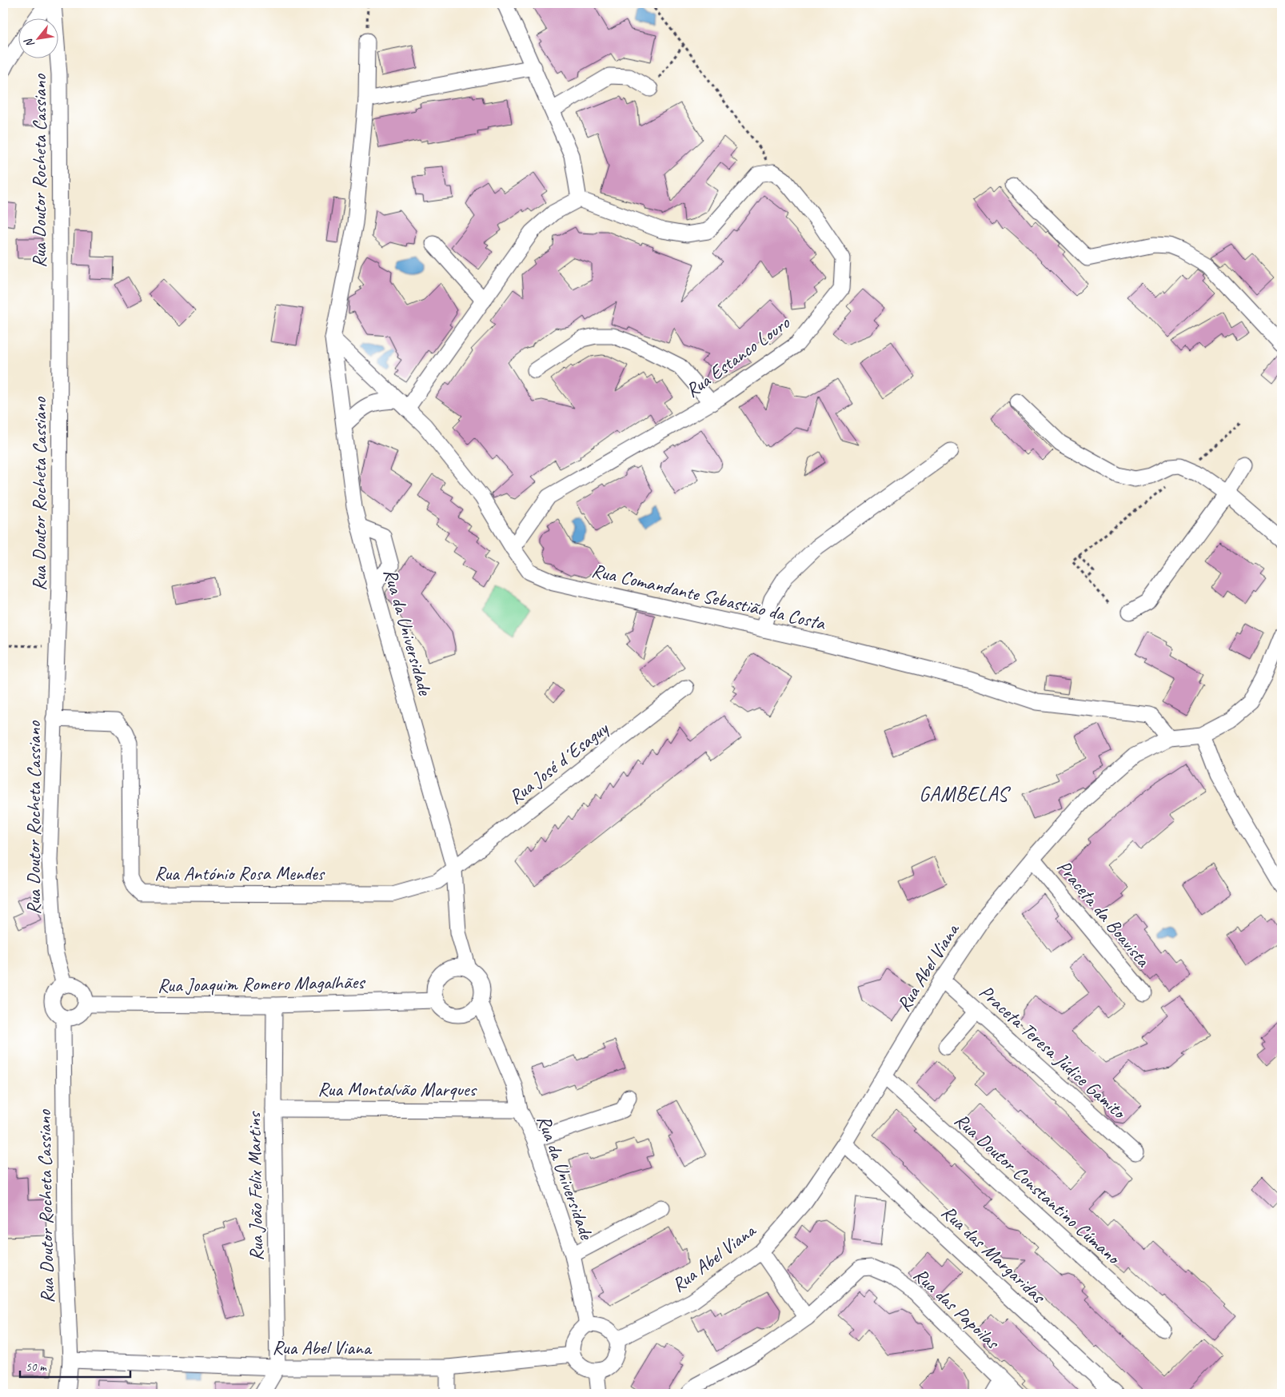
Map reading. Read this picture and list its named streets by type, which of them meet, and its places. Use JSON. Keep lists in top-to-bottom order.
{
  "streets": {
    "street": [
      "Rua Doutor Rocheta Cassiano",
      "Rua Estanco Louro",
      "Rua Comandante Sebastião da Costa",
      "Rua da Universidade",
      "Rua José d´Esaguy",
      "Rua António Rosa Mendes",
      "Praceta da Boavista",
      "Rua Abel Viana",
      "Rua Joaquim Romero Magalhães",
      "Praceta Teresa Júdice Gamito",
      "Rua Montalvão Marques",
      "Rua João Felix Martins",
      "Rua Doutor Constantino Cúmano",
      "Rua das Margaridas",
      "Rua das Papoilas"
    ]
  },
  "crossings": [
    ["Rua Doutor Rocheta Cassiano", "Rua António Rosa Mendes"],
    ["Rua Doutor Rocheta Cassiano", "Rua Abel Viana"],
    ["Rua Doutor Rocheta Cassiano", "Rua Joaquim Romero Magalhães"],
    ["Rua Estanco Louro", "Rua Comandante Sebastião da Costa"],
    ["Rua Comandante Sebastião da Costa", "Rua da Universidade"],
    ["Rua Comandante Sebastião da Costa", "Rua Abel Viana"],
    ["Rua da Universidade", "Rua José d´Esaguy"],
    ["Rua da Universidade", "Rua António Rosa Mendes"],
    ["Rua da Universidade", "Rua Abel Viana"],
    ["Rua da Universidade", "Rua Joaquim Romero Magalhães"],
    ["Rua da Universidade", "Rua Montalvão Marques"],
    ["Rua José d´Esaguy", "Rua António Rosa Mendes"],
    ["Praceta da Boavista", "Rua Abel Viana"],
    ["Rua Abel Viana", "Praceta Teresa Júdice Gamito"],
    ["Rua Abel Viana", "Rua João Felix Martins"],
    ["Rua Abel Viana", "Rua Doutor Constantino Cúmano"],
    ["Rua Abel Viana", "Rua das Margaridas"],
    ["Rua Joaquim Romero Magalhães", "Rua João Felix Martins"],
    ["Rua Montalvão Marques", "Rua João Felix Martins"]
  ],
  "districts": ["GAMBELAS"],
  "scale_bar": "50 m",
  "north": "bottom left"
}
